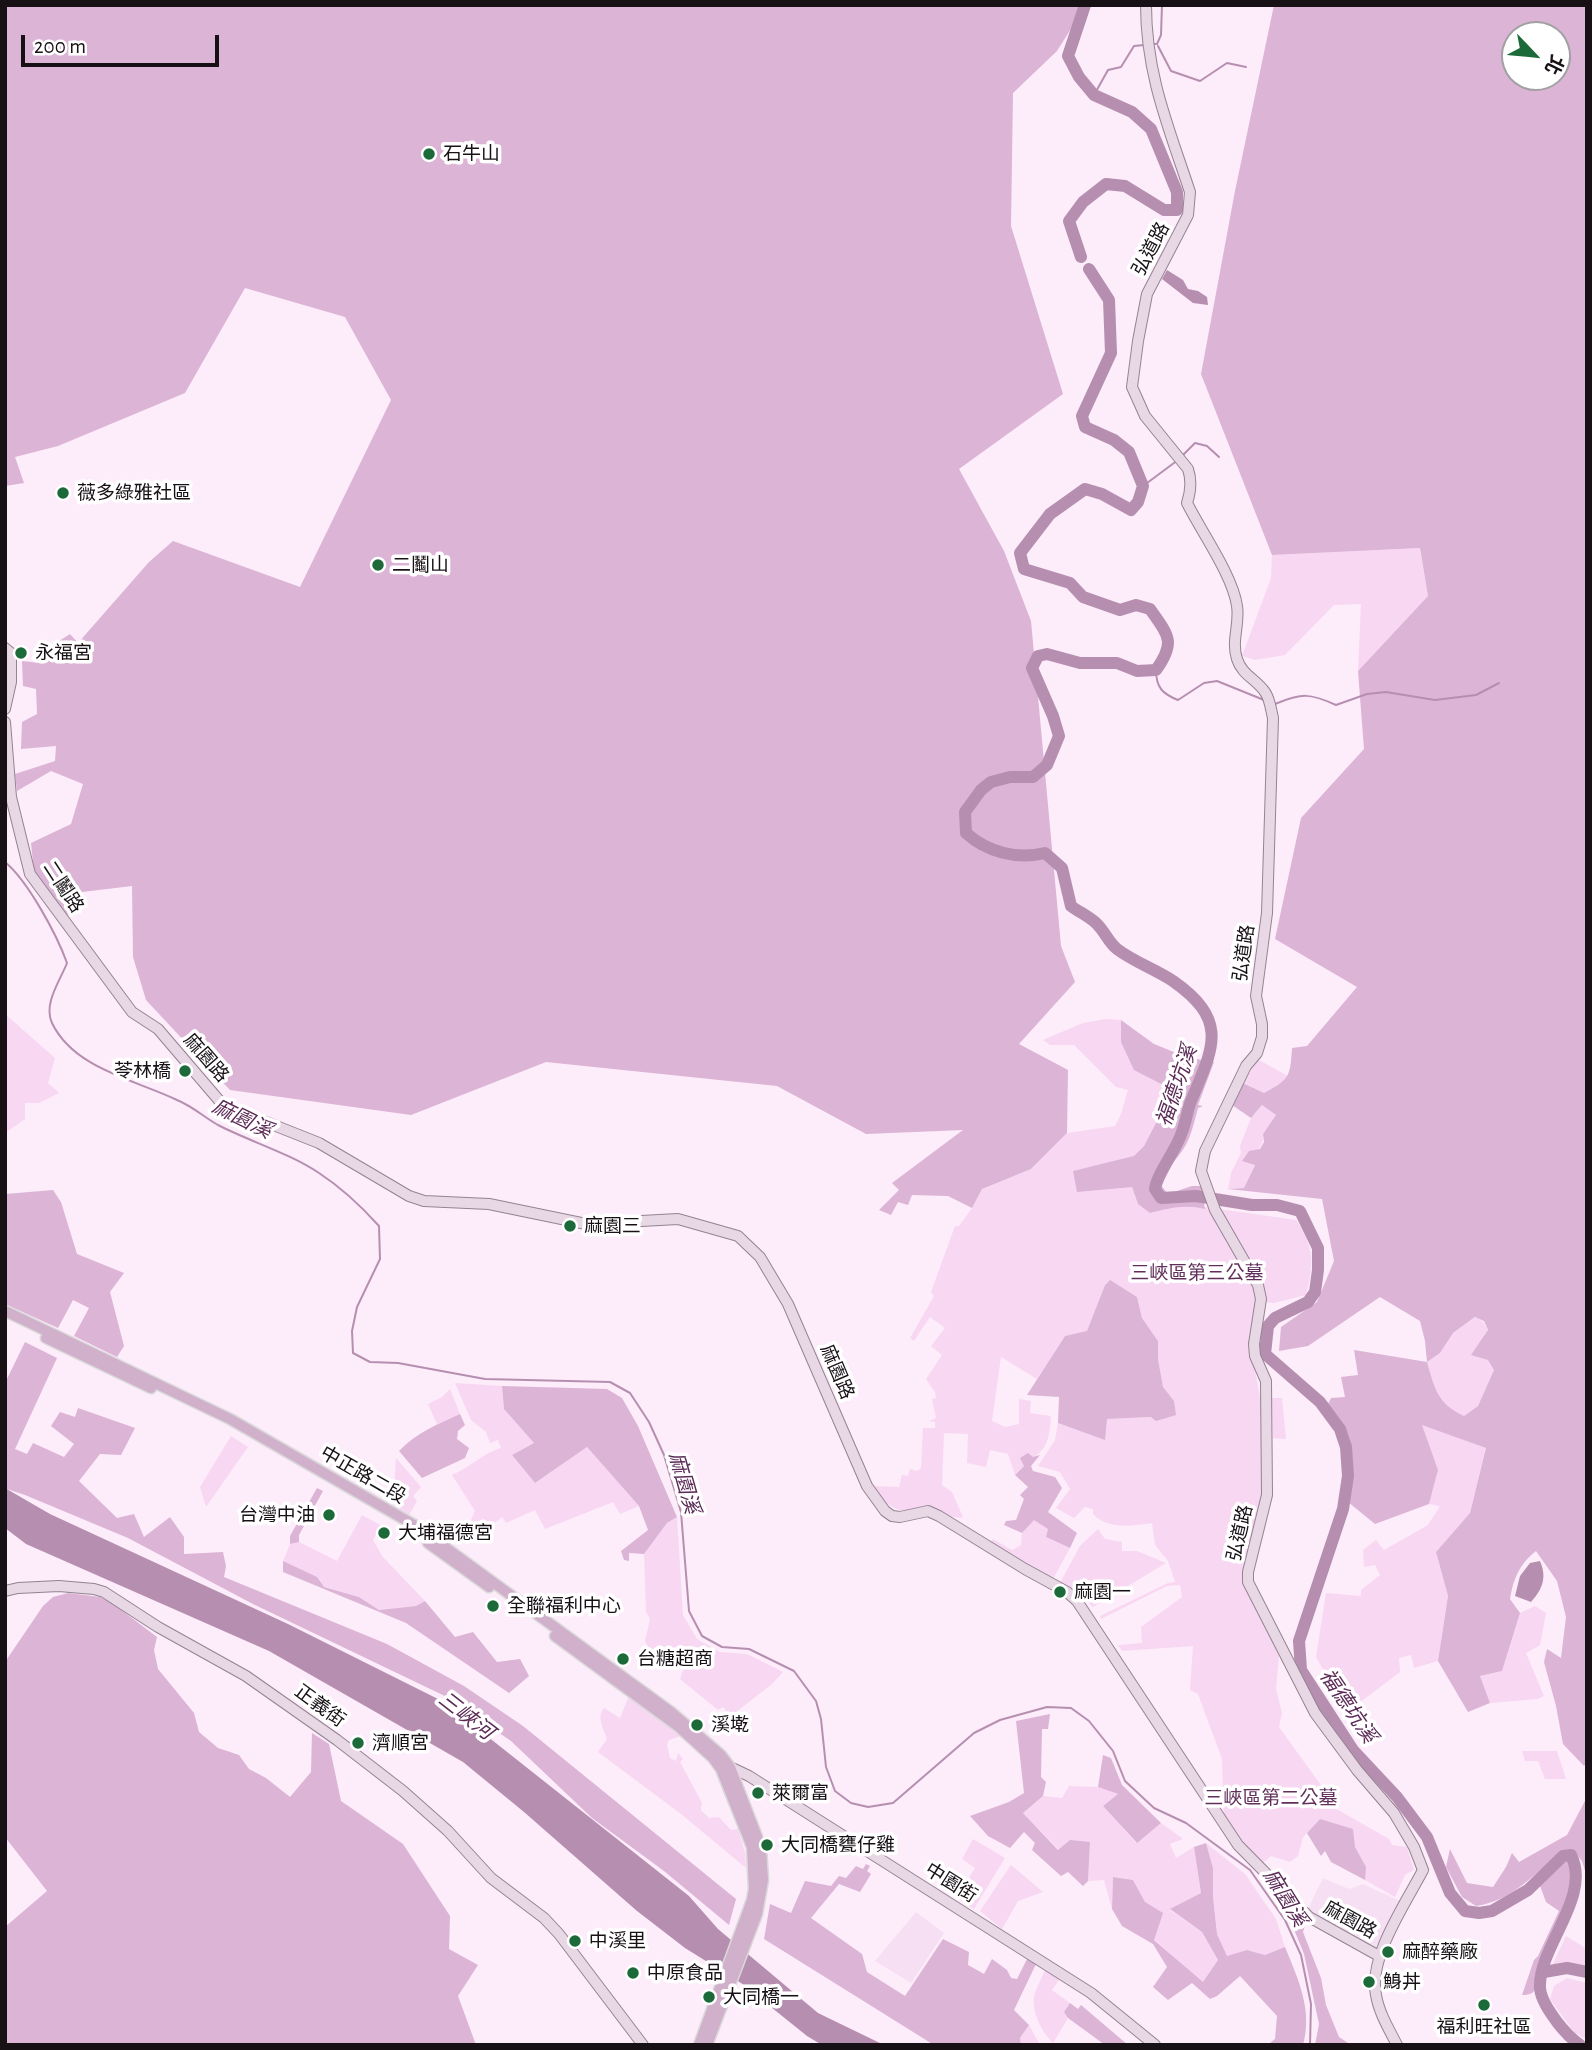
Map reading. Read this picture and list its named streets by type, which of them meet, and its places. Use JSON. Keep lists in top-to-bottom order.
{
  "streets": {
    "main road": ["中正路二段"],
    "street": [
      "弘道路",
      "二鬮路",
      "麻園路",
      "正義街",
      "中園街"
    ]
  },
  "crossings": [
    ["弘道路", "麻園路"],
    ["二鬮路", "麻園路"],
    ["中正路二段", "中園街"]
  ],
  "water": ["福德坑溪", "麻園溪", "三峽河"],
  "parks": ["三峽區第三公墓", "三峽區第二公墓"],
  "places": [
    "石牛山",
    "薇多綠雅社區",
    "二鬮山",
    "永福宮",
    "苓林橋",
    "麻園三",
    "台灣中油",
    "大埔福德宮",
    "麻園一",
    "全聯福利中心",
    "台糖超商",
    "溪墘",
    "濟順宮",
    "萊爾富",
    "大同橋甕仔雞",
    "中溪里",
    "麻醉藥廠",
    "中原食品",
    "鯓丼",
    "大同橋一",
    "福利旺社區"
  ],
  "scale_bar": "200 m",
  "north": "bottom right"
}
